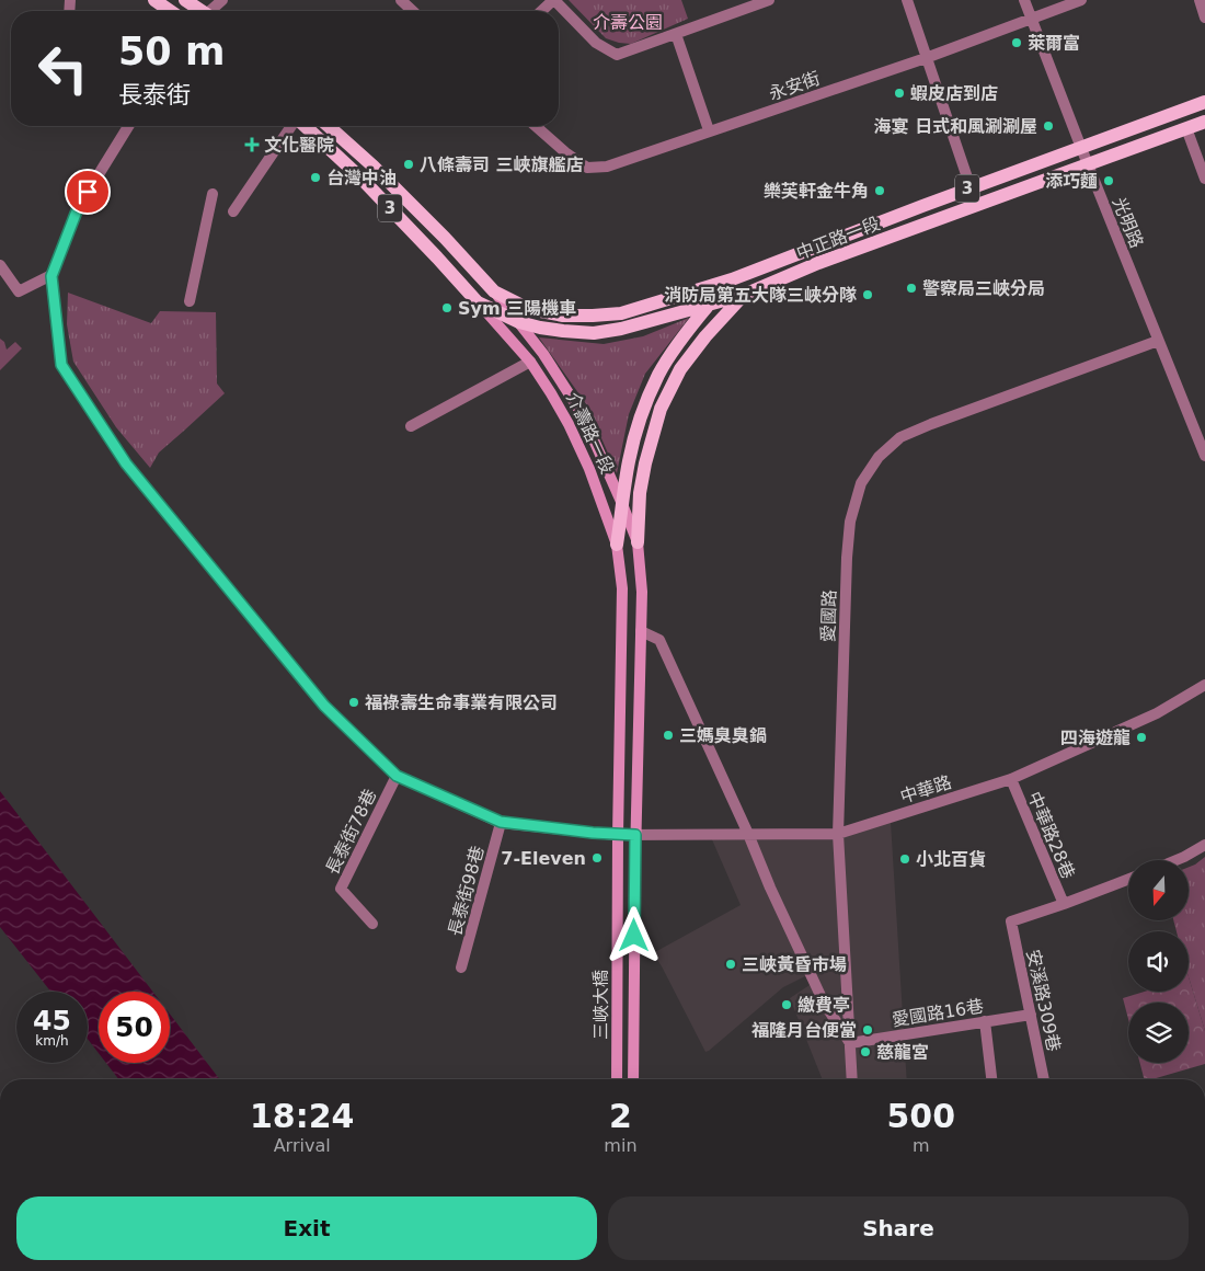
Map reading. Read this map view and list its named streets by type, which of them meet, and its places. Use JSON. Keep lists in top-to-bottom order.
{
  "streets": {
    "main road": [
      "3",
      "中正路一段",
      "介壽路一段",
      "三峽大橋"
    ],
    "street": [
      "永安街",
      "光明路",
      "愛國路",
      "中華路",
      "長泰街78巷",
      "中華路28巷",
      "長泰街98巷",
      "安溪路309巷",
      "愛國路16巷"
    ]
  },
  "crossings": [
    ["永安街", "光明路"],
    ["光明路", "中正路一段"],
    ["光明路", "愛國路"],
    ["中正路一段", "介壽路一段"],
    ["介壽路一段", "中華路"],
    ["介壽路一段", "三峽大橋"],
    ["愛國路", "中華路"],
    ["愛國路", "愛國路16巷"],
    ["中華路", "長泰街78巷"],
    ["中華路", "中華路28巷"],
    ["中華路", "長泰街98巷"],
    ["中華路28巷", "安溪路309巷"],
    ["安溪路309巷", "愛國路16巷"]
  ],
  "parks": ["介壽公園"],
  "places": {
    "other": [
      "萊爾富",
      "蝦皮店到店",
      "海宴 日式和風涮涮屋",
      "八條壽司 三峽旗艦店",
      "台灣中油",
      "添巧麵",
      "樂芙軒金牛角",
      "警察局三峽分局",
      "消防局第五大隊三峽分隊",
      "Sym 三陽機車",
      "福祿壽生命事業有限公司",
      "三媽臭臭鍋",
      "四海遊龍",
      "7-Eleven",
      "小北百貨",
      "三峽黃昏市場",
      "繳費亭",
      "福隆月台便當",
      "慈龍宮"
    ],
    "health": ["文化醫院"]
  },
  "north": "bottom",
  "page": {
    "turn": ["50 m", "長泰街"],
    "speed": "45 km/h",
    "limit": "50",
    "eta": [
      "18:24",
      "Arrival",
      "2",
      "min",
      "500",
      "m"
    ],
    "buttons": ["Exit", "Share"]
  }
}
